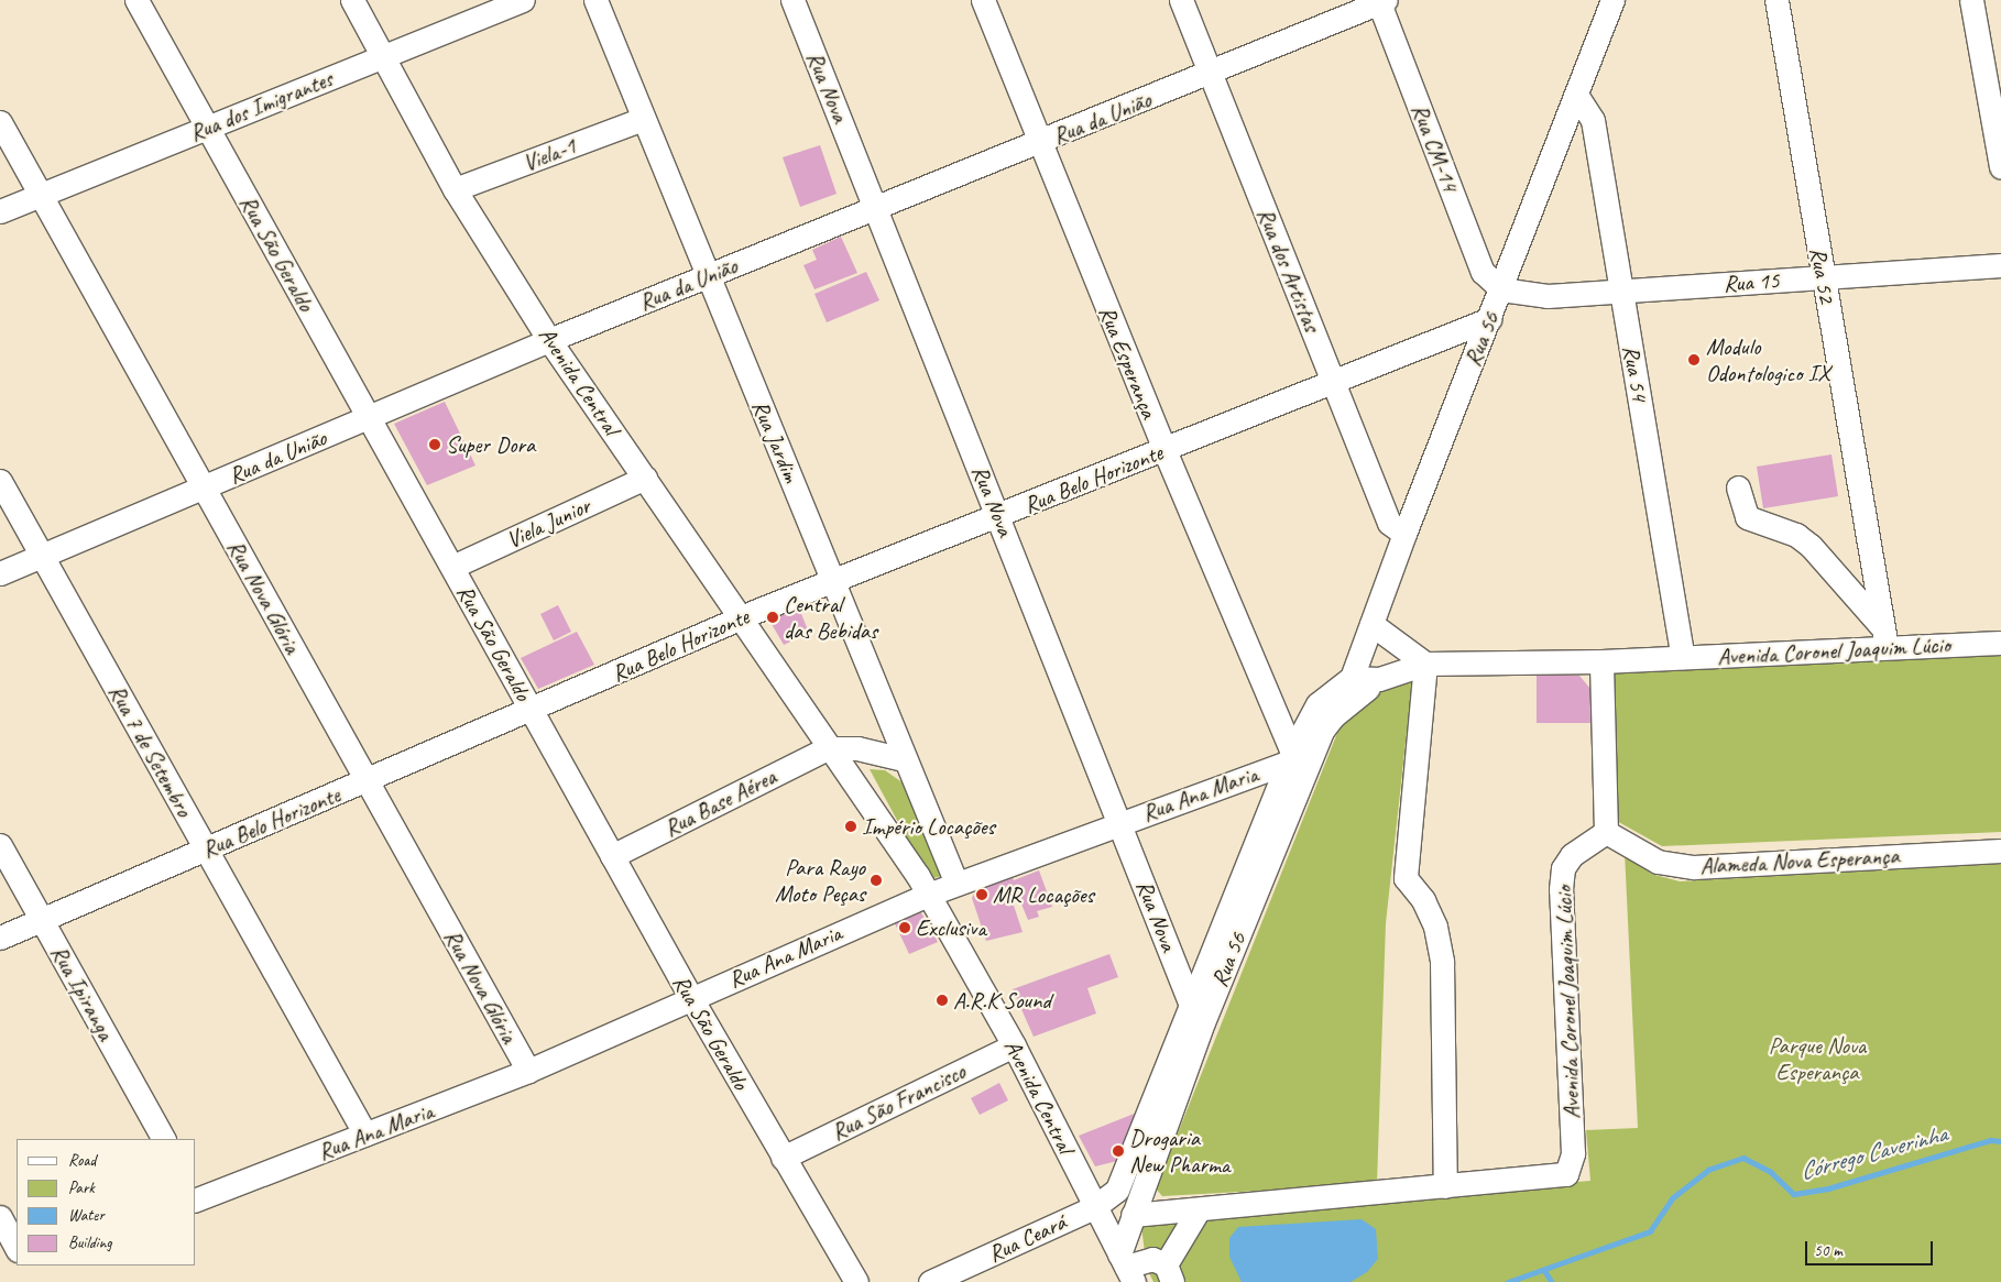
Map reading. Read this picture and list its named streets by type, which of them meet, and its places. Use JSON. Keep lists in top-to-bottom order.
{
  "streets": {
    "street": [
      "Rua Nova",
      "Rua dos Imigrantes",
      "Rua da União",
      "Rua CM-14",
      "Viela-1",
      "Rua São Geraldo",
      "Rua dos Artistas",
      "Rua 52",
      "Rua 15",
      "Rua 56",
      "Rua Esperança",
      "Rua 54",
      "Avenida Central",
      "Rua Jardim",
      "Rua Belo Horizonte",
      "Viela Junior",
      "Rua Nova Glória",
      "Avenida Coronel Joaquim Lúcio",
      "Rua 7 de Setembro",
      "Rua Ana Maria",
      "Rua Base Aérea",
      "Alameda Nova Esperança",
      "Rua Ipiranga",
      "Rua São Francisco",
      "Rua Ceará"
    ]
  },
  "crossings": [
    ["Rua Nova", "Rua da União"],
    ["Rua Nova", "Rua 56"],
    ["Rua Nova", "Rua Belo Horizonte"],
    ["Rua Nova", "Rua Ana Maria"],
    ["Rua dos Imigrantes", "Rua São Geraldo"],
    ["Rua dos Imigrantes", "Avenida Central"],
    ["Rua dos Imigrantes", "Rua Nova Glória"],
    ["Rua da União", "Rua CM-14"],
    ["Rua da União", "Rua São Geraldo"],
    ["Rua da União", "Rua dos Artistas"],
    ["Rua da União", "Rua Esperança"],
    ["Rua da União", "Avenida Central"],
    ["Rua da União", "Rua Jardim"],
    ["Rua da União", "Rua Nova Glória"],
    ["Rua da União", "Rua 7 de Setembro"],
    ["Rua CM-14", "Rua 15"],
    ["Rua CM-14", "Rua 56"],
    ["Viela-1", "Avenida Central"],
    ["Viela-1", "Rua Jardim"],
    ["Rua São Geraldo", "Rua Belo Horizonte"],
    ["Rua São Geraldo", "Viela Junior"],
    ["Rua São Geraldo", "Rua Ana Maria"],
    ["Rua São Geraldo", "Rua Base Aérea"],
    ["Rua São Geraldo", "Rua São Francisco"],
    ["Rua dos Artistas", "Rua 56"],
    ["Rua dos Artistas", "Rua Belo Horizonte"],
    ["Rua 52", "Rua 15"],
    ["Rua 52", "Avenida Coronel Joaquim Lúcio"],
    ["Rua 15", "Rua 56"],
    ["Rua 15", "Rua 54"],
    ["Rua 56", "Rua Esperança"],
    ["Rua 56", "Rua 54"],
    ["Rua 56", "Avenida Central"],
    ["Rua 56", "Rua Belo Horizonte"],
    ["Rua 56", "Avenida Coronel Joaquim Lúcio"],
    ["Rua 56", "Rua Ana Maria"],
    ["Rua 56", "Rua Ceará"],
    ["Rua Esperança", "Rua Belo Horizonte"],
    ["Rua Esperança", "Rua Ana Maria"],
    ["Rua 54", "Avenida Coronel Joaquim Lúcio"],
    ["Avenida Central", "Rua Belo Horizonte"],
    ["Avenida Central", "Viela Junior"],
    ["Avenida Central", "Rua Ana Maria"],
    ["Avenida Central", "Rua Base Aérea"],
    ["Avenida Central", "Rua São Francisco"],
    ["Avenida Central", "Rua Ceará"],
    ["Rua Jardim", "Rua Belo Horizonte"],
    ["Rua Jardim", "Rua Ana Maria"],
    ["Rua Belo Horizonte", "Rua Nova Glória"],
    ["Rua Belo Horizonte", "Rua 7 de Setembro"],
    ["Rua Belo Horizonte", "Rua Ipiranga"],
    ["Rua Nova Glória", "Rua Ana Maria"],
    ["Avenida Coronel Joaquim Lúcio", "Alameda Nova Esperança"],
    ["Rua 7 de Setembro", "Rua Ana Maria"]
  ],
  "water": ["Córrego Caverinha"],
  "parks": ["Parque Nova Esperança"],
  "places": [
    "Modulo Odontologico IX",
    "Super Dora",
    "Central das Bebidas",
    "Império Locações",
    "Para Rayo Moto Peças",
    "MR Locações",
    "Exclusiva",
    "A.R.K Sound",
    "Drogaria New Pharma"
  ],
  "legend": [
    "Road",
    "Park",
    "Water",
    "Building"
  ],
  "scale_bar": "50 m"
}
